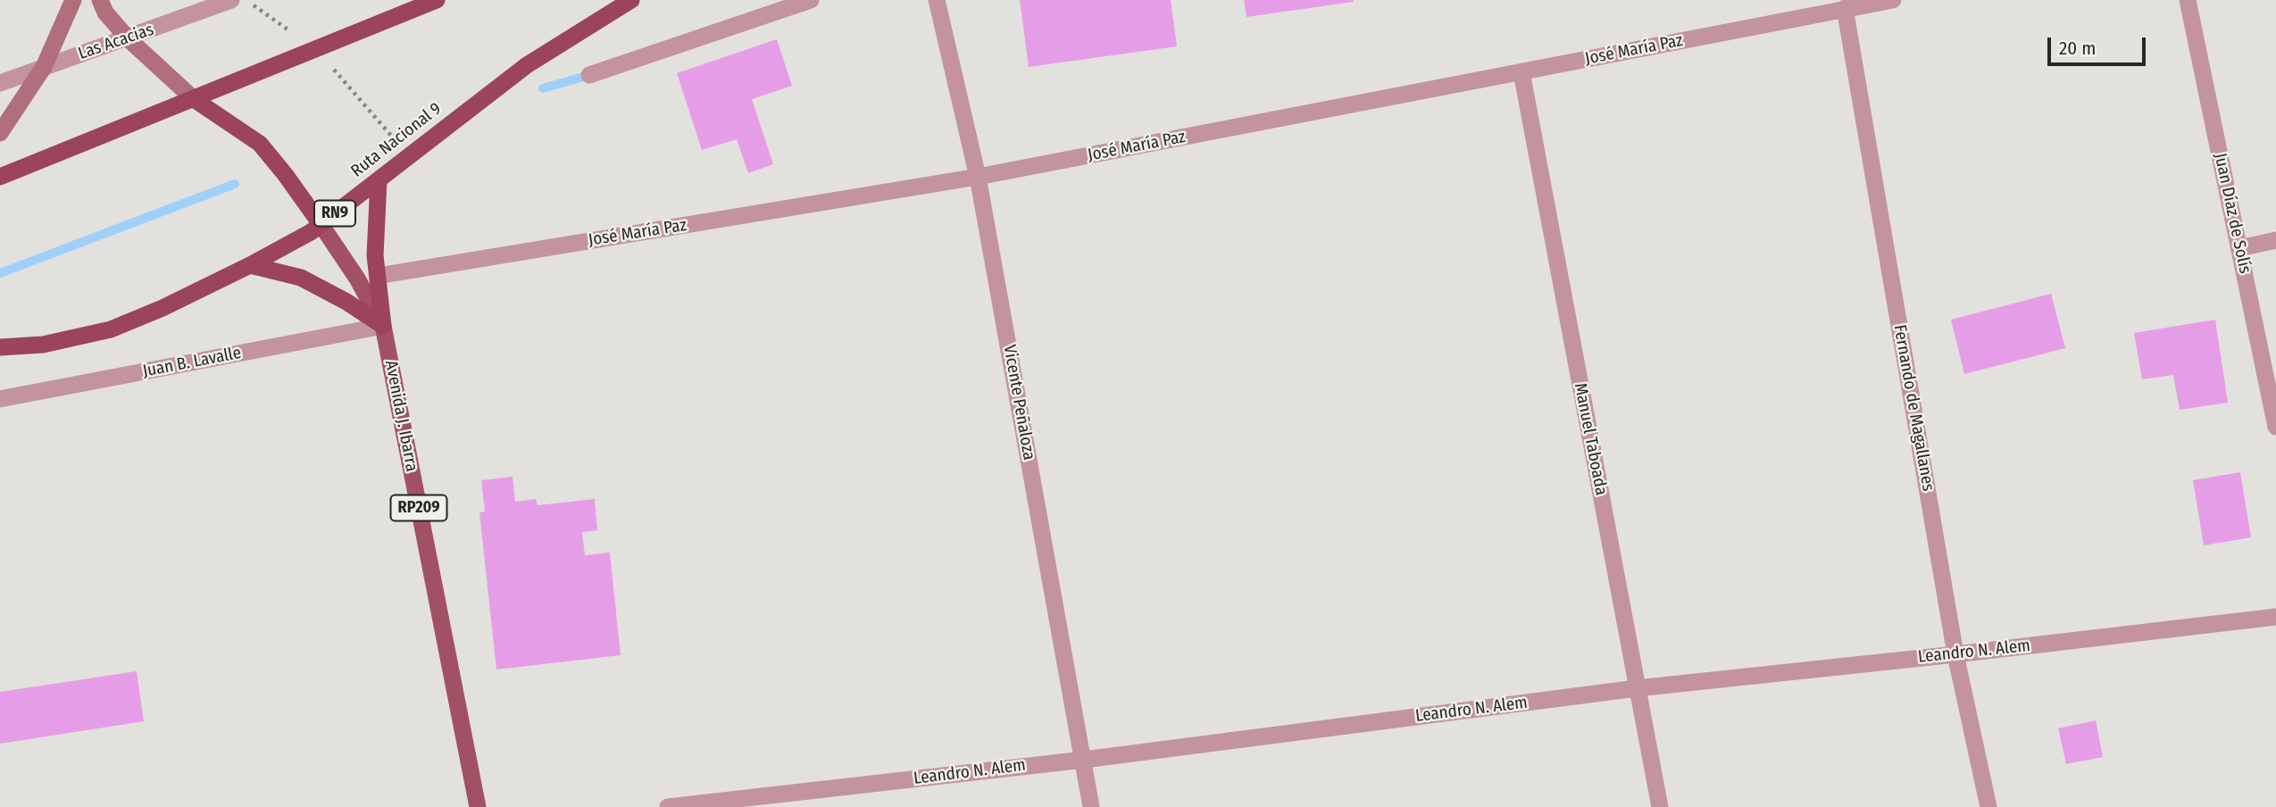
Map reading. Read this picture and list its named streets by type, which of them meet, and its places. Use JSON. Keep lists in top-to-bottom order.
{
  "streets": {
    "highway": ["Ruta Nacional 9", "RN9"],
    "main road": ["Avenida J. Ibarra", "RP209"],
    "street": [
      "Las Acacias",
      "José María Paz",
      "Juan Díaz de Solís",
      "Juan B. Lavalle",
      "Vicente Peñaloza",
      "Fernando de Magallanes",
      "Manuel Taboada",
      "Leandro N. Alem"
    ]
  },
  "crossings": [
    ["José María Paz", "Vicente Peñaloza"],
    ["José María Paz", "Fernando de Magallanes"],
    ["José María Paz", "Manuel Taboada"],
    ["Ruta Nacional 9", "Avenida J. Ibarra"],
    ["Juan B. Lavalle", "Avenida J. Ibarra"],
    ["Vicente Peñaloza", "Leandro N. Alem"],
    ["Fernando de Magallanes", "Leandro N. Alem"],
    ["Manuel Taboada", "Leandro N. Alem"]
  ],
  "scale_bar": "20 m"
}
